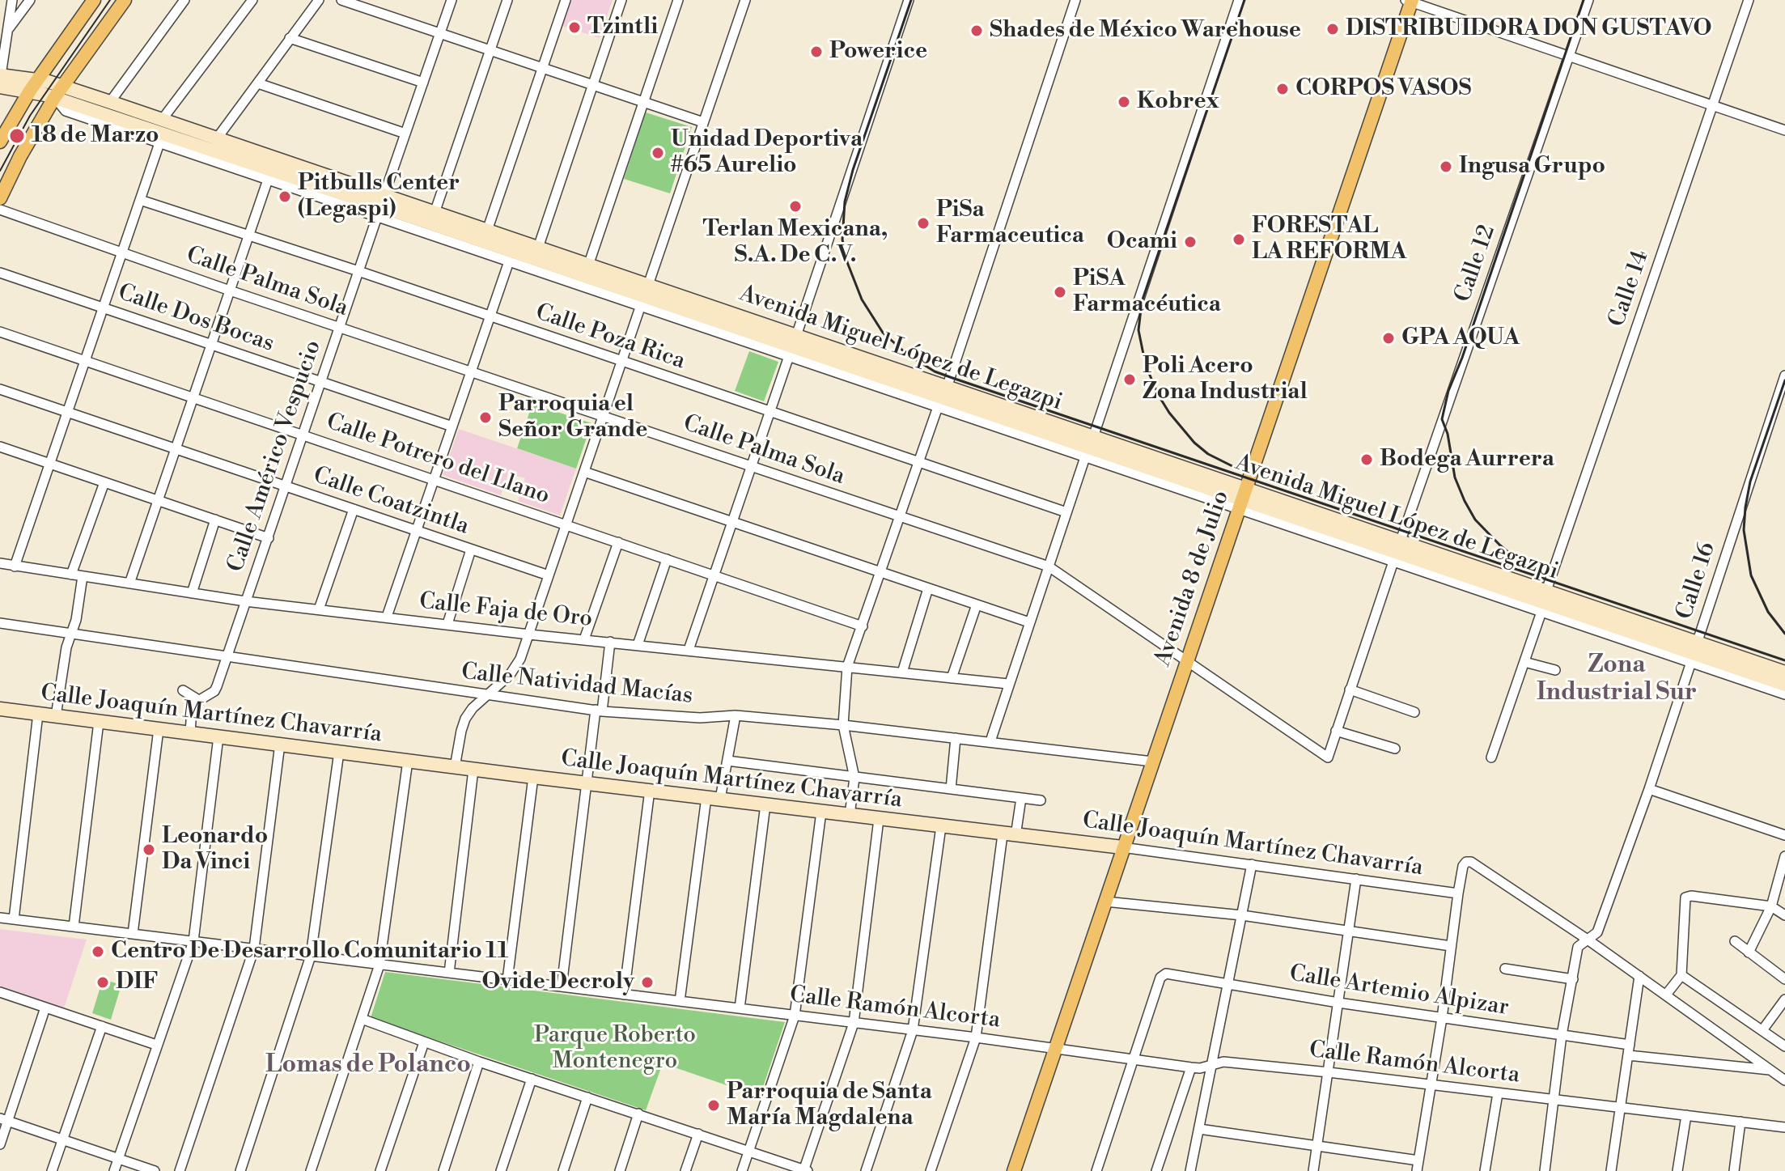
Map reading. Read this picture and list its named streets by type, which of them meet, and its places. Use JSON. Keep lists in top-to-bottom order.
{
  "streets": {
    "main road": ["Avenida Miguel López de Legazpi", "Avenida 8 de Julio", "Calle Joaquín Martínez Chavarría"],
    "street": [
      "Calle 12",
      "Calle Palma Sola",
      "Calle 14",
      "Calle Dos Bocas",
      "Calle Poza Rica",
      "Calle Américo Vespucio",
      "Calle Potrero del Llano",
      "Calle Coatzintla",
      "Calle 16",
      "Calle Faja de Oro",
      "Calle Natividad Macías",
      "Calle Artemio Alpizar",
      "Calle Ramón Alcorta"
    ]
  },
  "crossings": [
    ["Calle 12", "Avenida Miguel López de Legazpi"],
    ["Calle Palma Sola", "Calle Américo Vespucio"],
    ["Calle Palma Sola", "Avenida 8 de Julio"],
    ["Calle 14", "Avenida Miguel López de Legazpi"],
    ["Calle Dos Bocas", "Calle Américo Vespucio"],
    ["Calle Poza Rica", "Calle Américo Vespucio"],
    ["Avenida Miguel López de Legazpi", "Calle Américo Vespucio"],
    ["Avenida Miguel López de Legazpi", "Avenida 8 de Julio"],
    ["Avenida Miguel López de Legazpi", "Calle 16"],
    ["Calle Américo Vespucio", "Calle Potrero del Llano"],
    ["Calle Américo Vespucio", "Calle Coatzintla"],
    ["Calle Américo Vespucio", "Calle Faja de Oro"],
    ["Calle Américo Vespucio", "Calle Natividad Macías"],
    ["Calle Américo Vespucio", "Calle Joaquín Martínez Chavarría"],
    ["Avenida 8 de Julio", "Calle Natividad Macías"],
    ["Avenida 8 de Julio", "Calle Joaquín Martínez Chavarría"],
    ["Avenida 8 de Julio", "Calle Ramón Alcorta"],
    ["Calle 16", "Calle Artemio Alpizar"],
    ["Calle 16", "Calle Ramón Alcorta"],
    ["Calle Artemio Alpizar", "Calle Ramón Alcorta"]
  ],
  "districts": ["Zona Industrial Sur", "Lomas de Polanco"],
  "parks": ["Parque Roberto Montenegro"],
  "places": [
    "Tzintli",
    "DISTRIBUIDORA DON GUSTAVO",
    "Shades de México Warehouse",
    "Powerice",
    "CORPOS VASOS",
    "Kobrex",
    "18 de Marzo",
    "Unidad Deportiva #65 Aurelio",
    "Ingusa Grupo",
    "Pitbulls Center (Legaspi)",
    "Terlan Mexicana, S.A. De C.V.",
    "PiSa Farmaceutica",
    "FORESTAL LA REFORMA",
    "Ocami",
    "PiSA Farmacéutica",
    "GPA AQUA",
    "Poli Acero Zona Industrial",
    "Parroquia el Señor Grande",
    "Bodega Aurrera",
    "Leonardo Da Vinci",
    "Centro De Desarrollo Comunitario 11",
    "DIF",
    "Ovide Decroly",
    "Parroquia de Santa María Magdalena"
  ]
}
